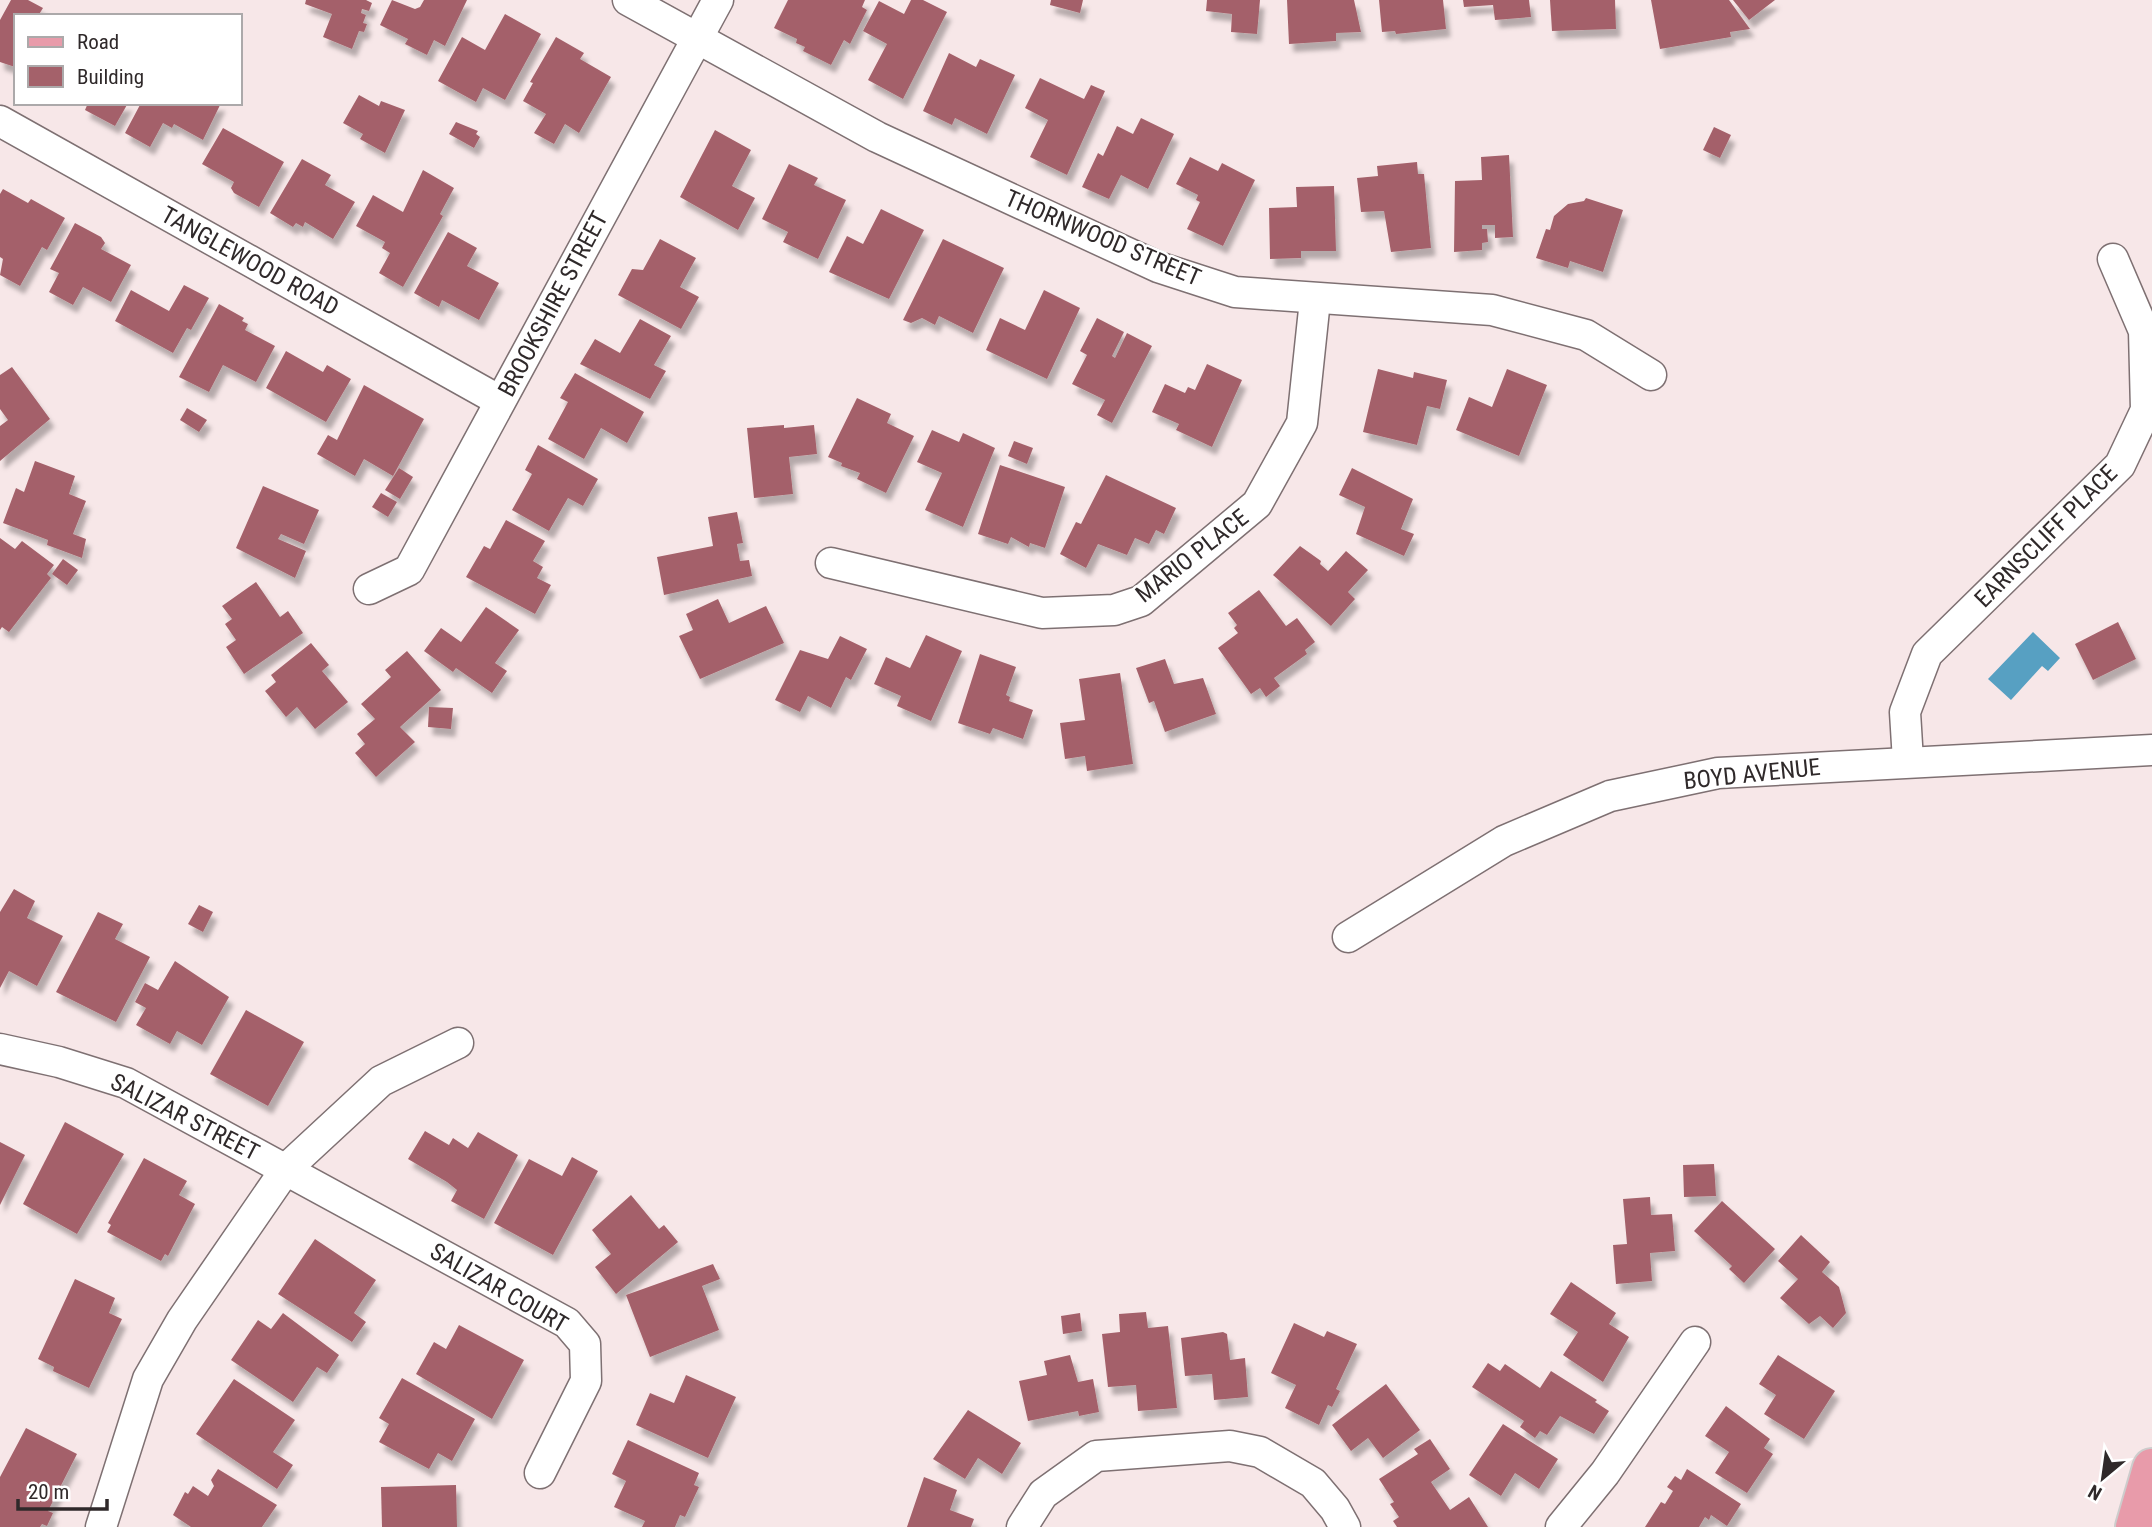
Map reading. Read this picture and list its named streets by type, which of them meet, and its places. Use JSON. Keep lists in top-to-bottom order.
{
  "streets": {
    "street": [
      "THORNWOOD STREET",
      "TANGLEWOOD ROAD",
      "BROOKSHIRE STREET",
      "EARNSCLIFF PLACE",
      "MARIO PLACE",
      "BOYD AVENUE",
      "SALIZAR STREET",
      "SALIZAR COURT"
    ]
  },
  "crossings": [
    ["THORNWOOD STREET", "BROOKSHIRE STREET"],
    ["THORNWOOD STREET", "MARIO PLACE"],
    ["TANGLEWOOD ROAD", "BROOKSHIRE STREET"],
    ["EARNSCLIFF PLACE", "BOYD AVENUE"],
    ["SALIZAR STREET", "SALIZAR COURT"]
  ],
  "legend": ["Road", "Building"],
  "scale_bar": "20 m",
  "north": "bottom left"
}
